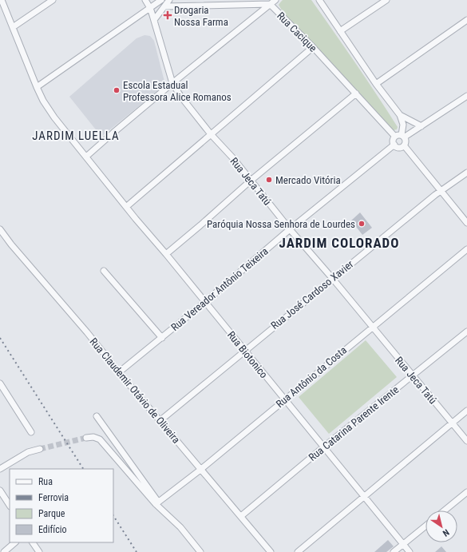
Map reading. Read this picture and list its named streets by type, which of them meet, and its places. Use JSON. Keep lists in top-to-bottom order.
{
  "streets": {
    "street": [
      "Rua Cacique",
      "Rua Jeca Tatú",
      "Rua Vereador Antônio Teixeira",
      "Rua José Cardoso Xavier",
      "Rua Biotonico",
      "Rua Antônio da Costa",
      "Rua Claudemir Otávio de Oliveira",
      "Rua Catarina Parente Irente"
    ]
  },
  "crossings": [
    ["Rua Cacique", "Rua Vereador Antônio Teixeira"],
    ["Rua Jeca Tatú", "Rua Vereador Antônio Teixeira"],
    ["Rua Jeca Tatú", "Rua José Cardoso Xavier"],
    ["Rua Jeca Tatú", "Rua Antônio da Costa"],
    ["Rua Jeca Tatú", "Rua Catarina Parente Irente"],
    ["Rua Vereador Antônio Teixeira", "Rua Biotonico"],
    ["Rua Vereador Antônio Teixeira", "Rua Claudemir Otávio de Oliveira"],
    ["Rua José Cardoso Xavier", "Rua Biotonico"],
    ["Rua José Cardoso Xavier", "Rua Claudemir Otávio de Oliveira"],
    ["Rua Biotonico", "Rua Antônio da Costa"],
    ["Rua Biotonico", "Rua Catarina Parente Irente"],
    ["Rua Antônio da Costa", "Rua Claudemir Otávio de Oliveira"],
    ["Rua Claudemir Otávio de Oliveira", "Rua Catarina Parente Irente"]
  ],
  "districts": ["JARDIM LUELLA", "JARDIM COLORADO"],
  "places": {
    "health": ["Drogaria Nossa Farma"],
    "other": ["Escola Estadual Professora Alice Romanos", "Mercado Vitória", "Paróquia Nossa Senhora de Lourdes"]
  },
  "legend": [
    "Rua",
    "Ferrovia",
    "Parque",
    "Edifício"
  ],
  "north": "bottom right"
}
